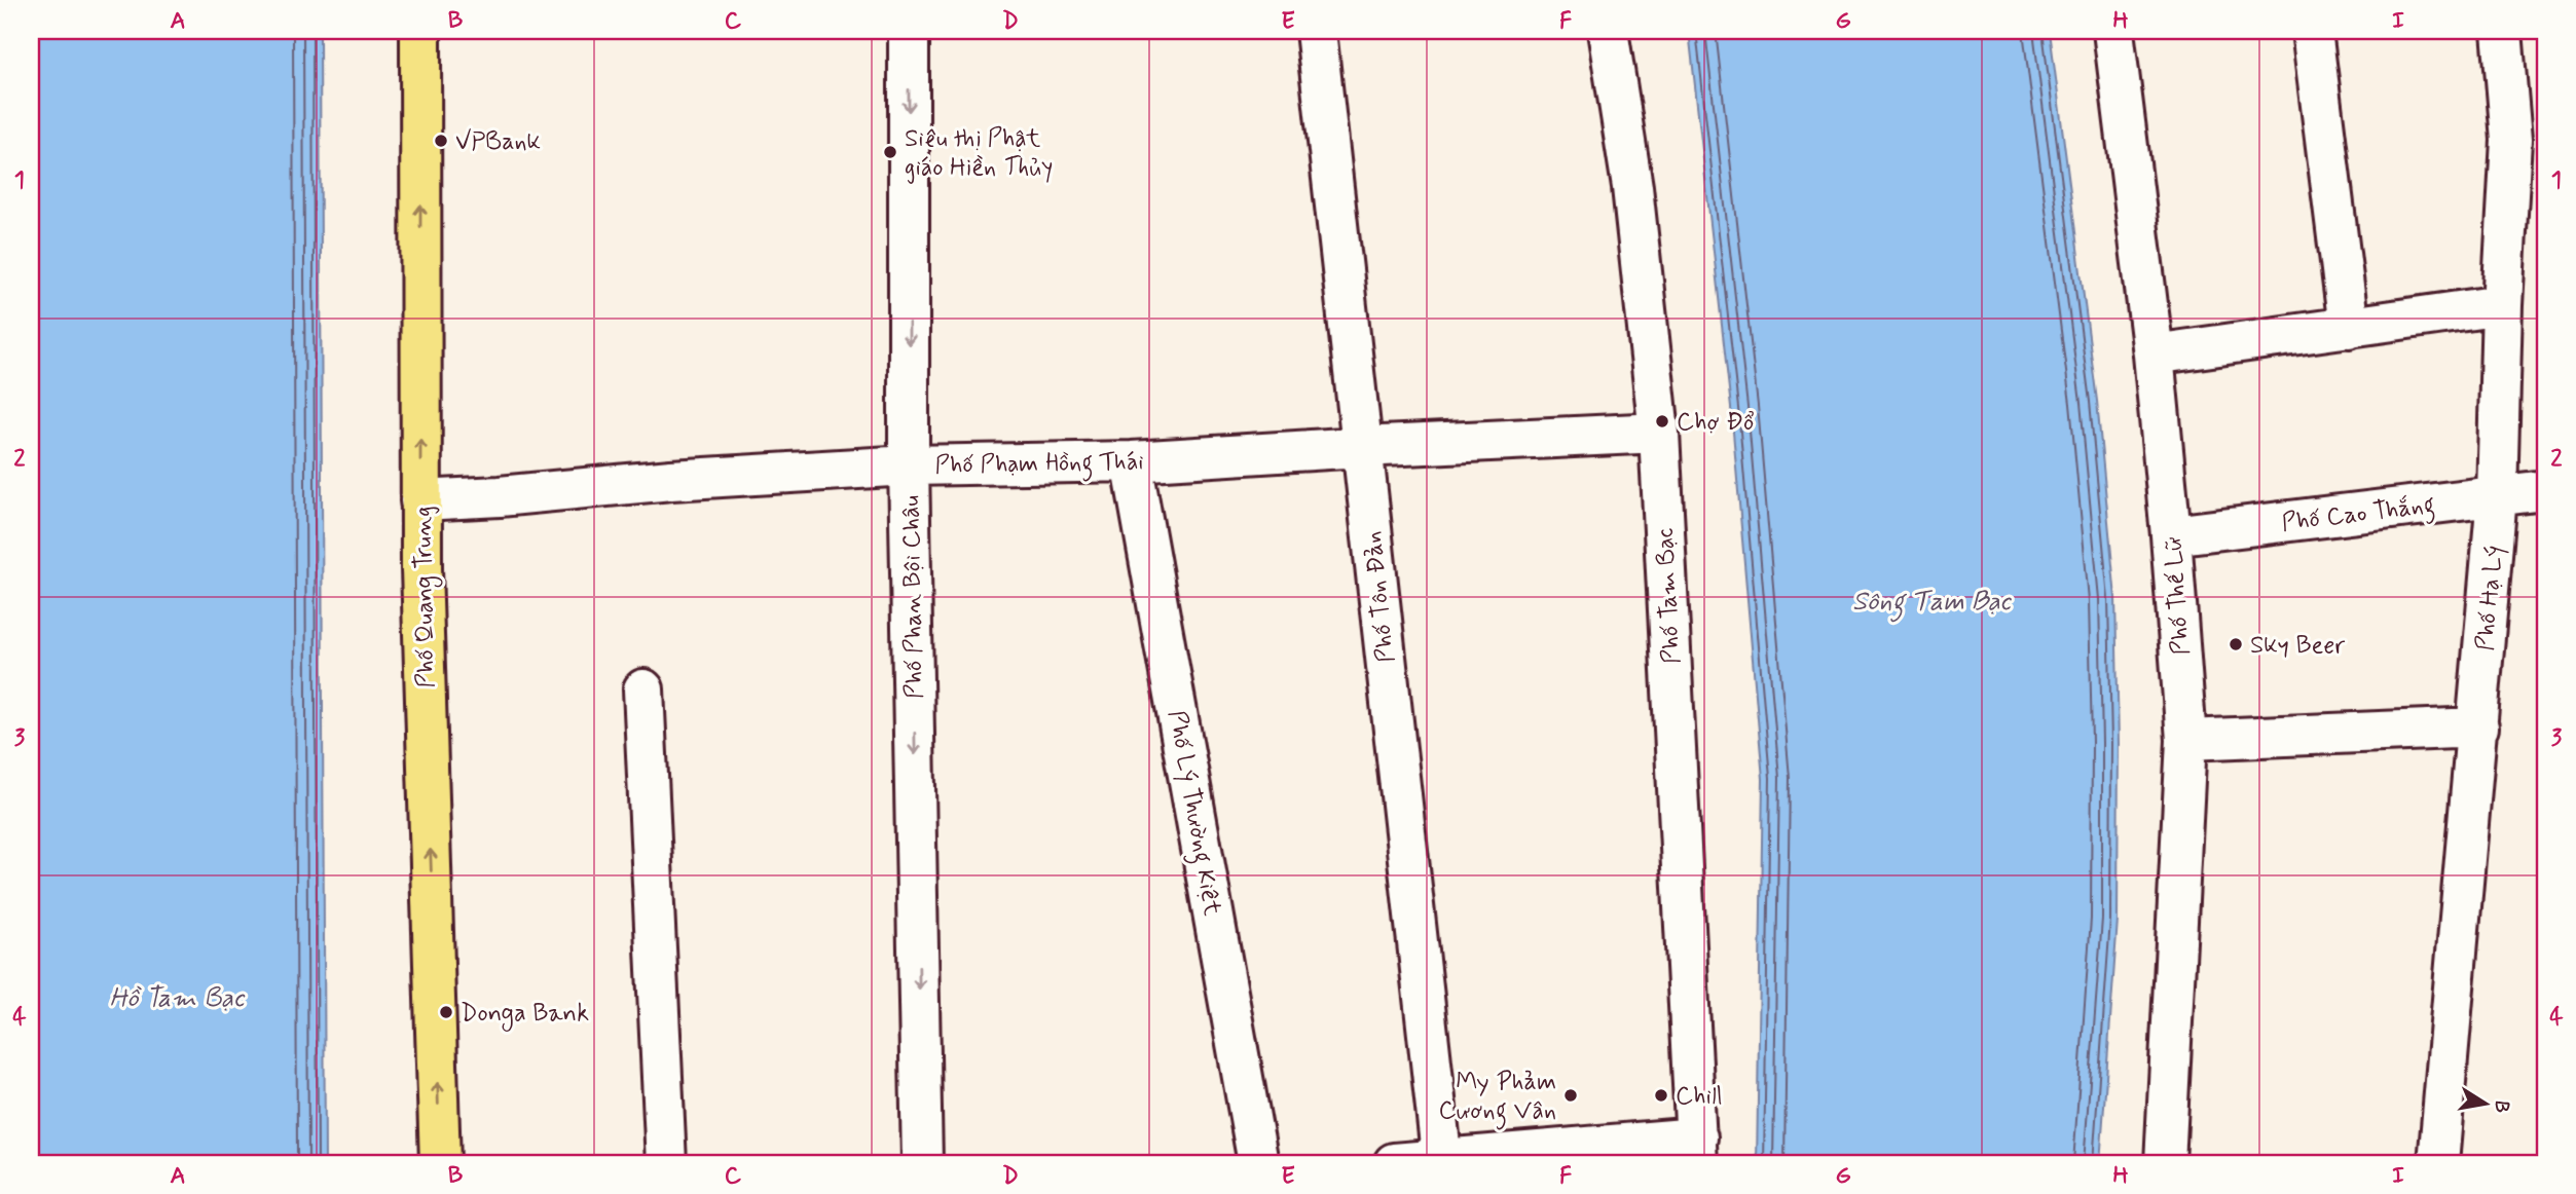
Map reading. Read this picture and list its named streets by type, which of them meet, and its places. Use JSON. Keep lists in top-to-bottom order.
{
  "streets": {
    "main road": ["Phố Quang Trung"],
    "street": [
      "Phố Phạm Hồng Thái",
      "Phố Cao Thắng",
      "Phố Tam Bạc",
      "Phố Thế Lữ",
      "Phố Phan Bội Châu",
      "Phố Tôn Đản",
      "Phố Hạ Lý",
      "Phố Lý Thường Kiệt"
    ]
  },
  "crossings": [
    ["Phố Phạm Hồng Thái", "Phố Tam Bạc"],
    ["Phố Phạm Hồng Thái", "Phố Quang Trung"],
    ["Phố Phạm Hồng Thái", "Phố Phan Bội Châu"],
    ["Phố Phạm Hồng Thái", "Phố Tôn Đản"],
    ["Phố Phạm Hồng Thái", "Phố Lý Thường Kiệt"],
    ["Phố Cao Thắng", "Phố Thế Lữ"],
    ["Phố Cao Thắng", "Phố Hạ Lý"]
  ],
  "one_way": ["Phố Quang Trung"],
  "water": ["Sông Tam Bạc", "Hồ Tam Bạc"],
  "places": [
    "VPBank",
    "Siêu thị Phật giáo Hiền Thủy",
    "Chợ Đổ",
    "Sky Beer",
    "Donga Bank",
    "My Phảm Cương Vân",
    "Chill"
  ],
  "north": "right",
  "grid": {
    "columns": [
      "A",
      "B",
      "C",
      "D",
      "E",
      "F",
      "G",
      "H",
      "I"
    ],
    "rows": [
      "1",
      "2",
      "3",
      "4"
    ]
  }
}
